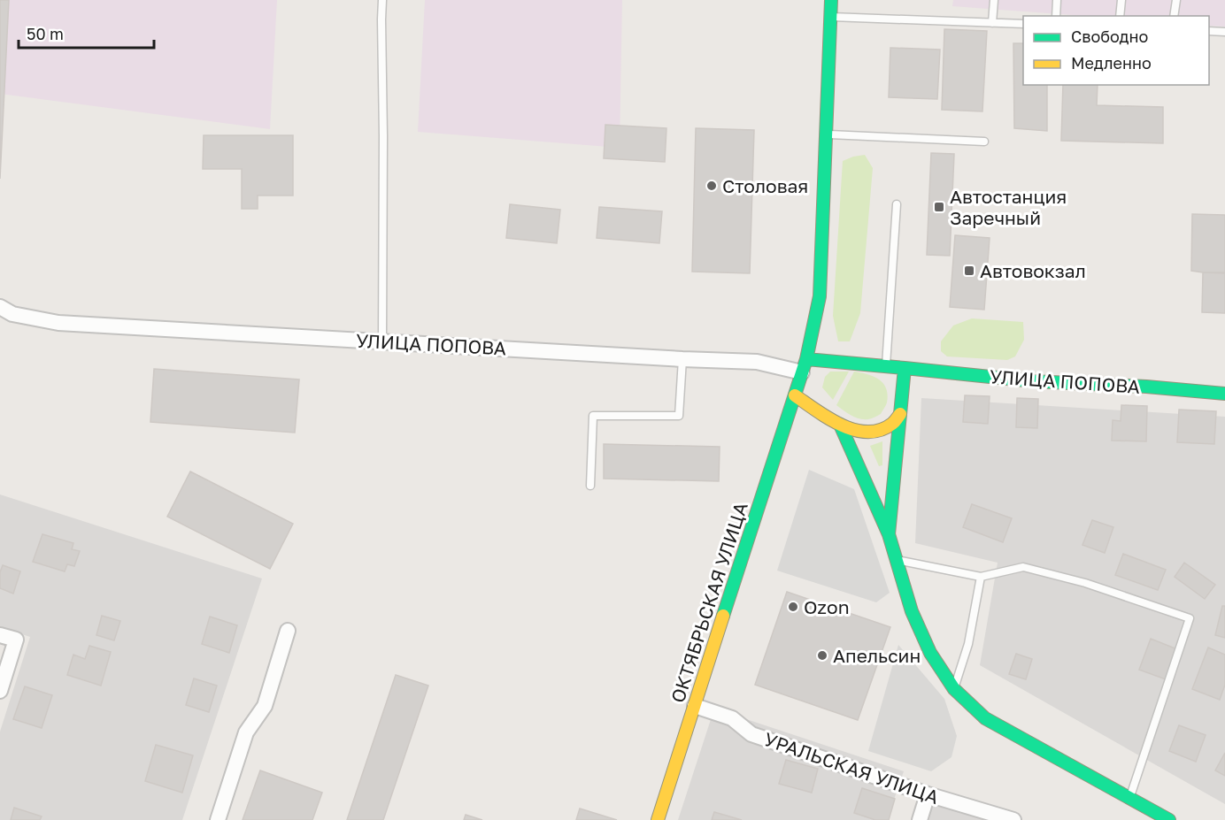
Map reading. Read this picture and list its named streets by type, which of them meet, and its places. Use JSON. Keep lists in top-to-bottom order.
{
  "streets": {
    "street": ["УЛИЦА ПОПОВА", "ОКТЯБРЬСКАЯ УЛИЦА", "УРАЛЬСКАЯ УЛИЦА"]
  },
  "crossings": [
    ["УЛИЦА ПОПОВА", "ОКТЯБРЬСКАЯ УЛИЦА"],
    ["ОКТЯБРЬСКАЯ УЛИЦА", "УРАЛЬСКАЯ УЛИЦА"]
  ],
  "places": {
    "other": ["Столовая", "Ozon", "Апельсин"],
    "transit": ["Автостанция Заречный", "Автовокзал"]
  },
  "legend": ["Свободно", "Медленно"],
  "scale_bar": "50 m"
}
